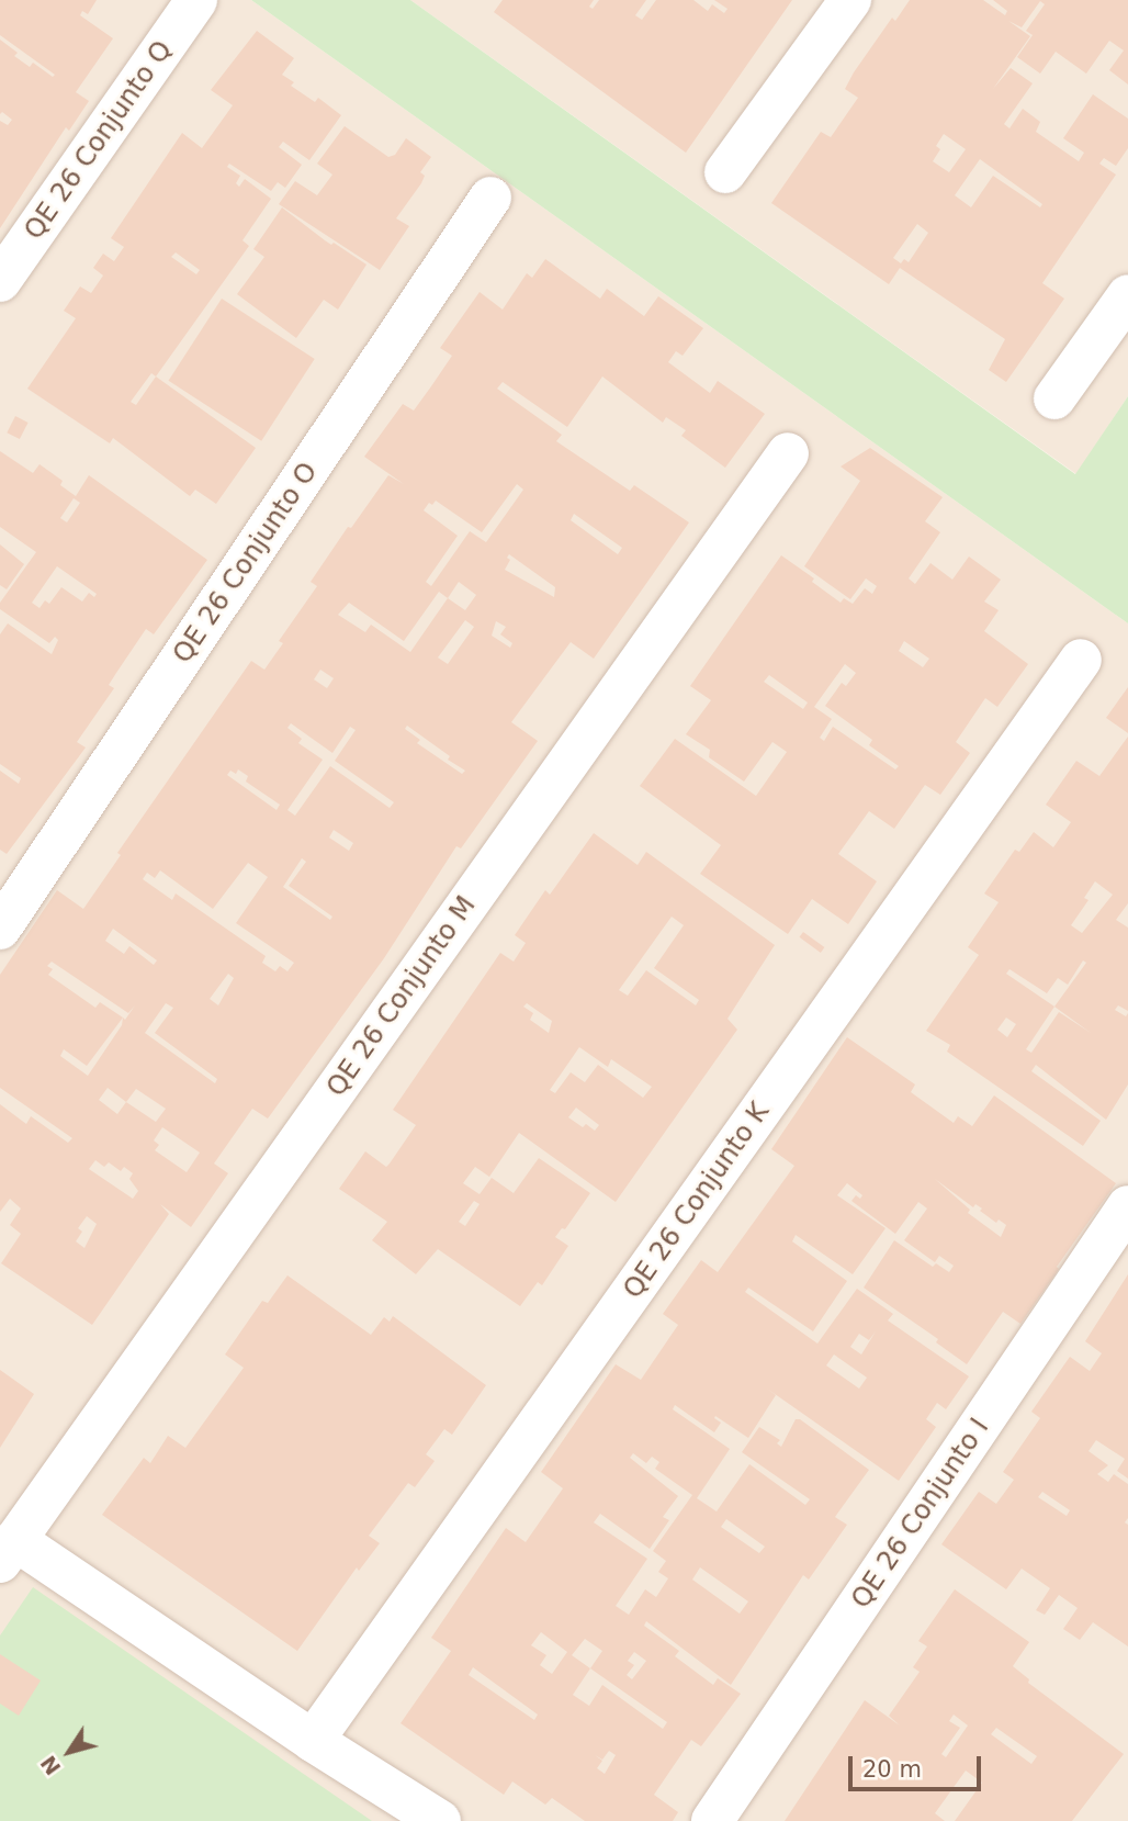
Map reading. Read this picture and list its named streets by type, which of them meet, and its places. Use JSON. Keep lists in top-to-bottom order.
{
  "streets": {
    "street": [
      "QE 26 Conjunto Q",
      "QE 26 Conjunto O",
      "QE 26 Conjunto M",
      "QE 26 Conjunto K",
      "QE 26 Conjunto I"
    ]
  },
  "scale_bar": "20 m",
  "north": "bottom left"
}
